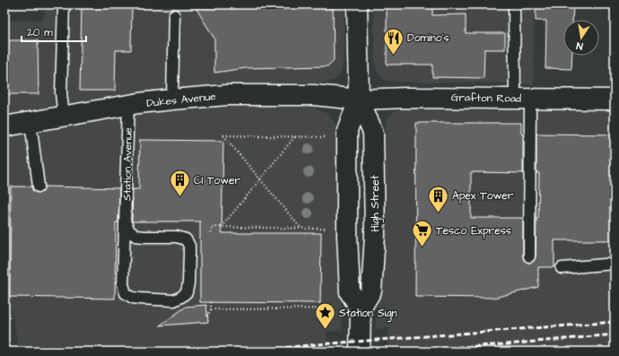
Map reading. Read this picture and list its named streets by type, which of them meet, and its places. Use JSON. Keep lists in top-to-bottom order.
{
  "streets": {
    "street": ["Grafton Road", "Dukes Avenue", "High Street"],
    "lane": ["Station Avenue"]
  },
  "crossings": [
    ["Grafton Road", "Dukes Avenue"],
    ["Grafton Road", "High Street"],
    ["Dukes Avenue", "Station Avenue"],
    ["Dukes Avenue", "High Street"]
  ],
  "places": {
    "restaurant": ["Domino's"],
    "building": ["CI Tower", "Apex Tower"],
    "supermarket": ["Tesco Express"],
    "place": ["Station Sign"]
  },
  "scale_bar": "20 m",
  "north": "bottom"
}
